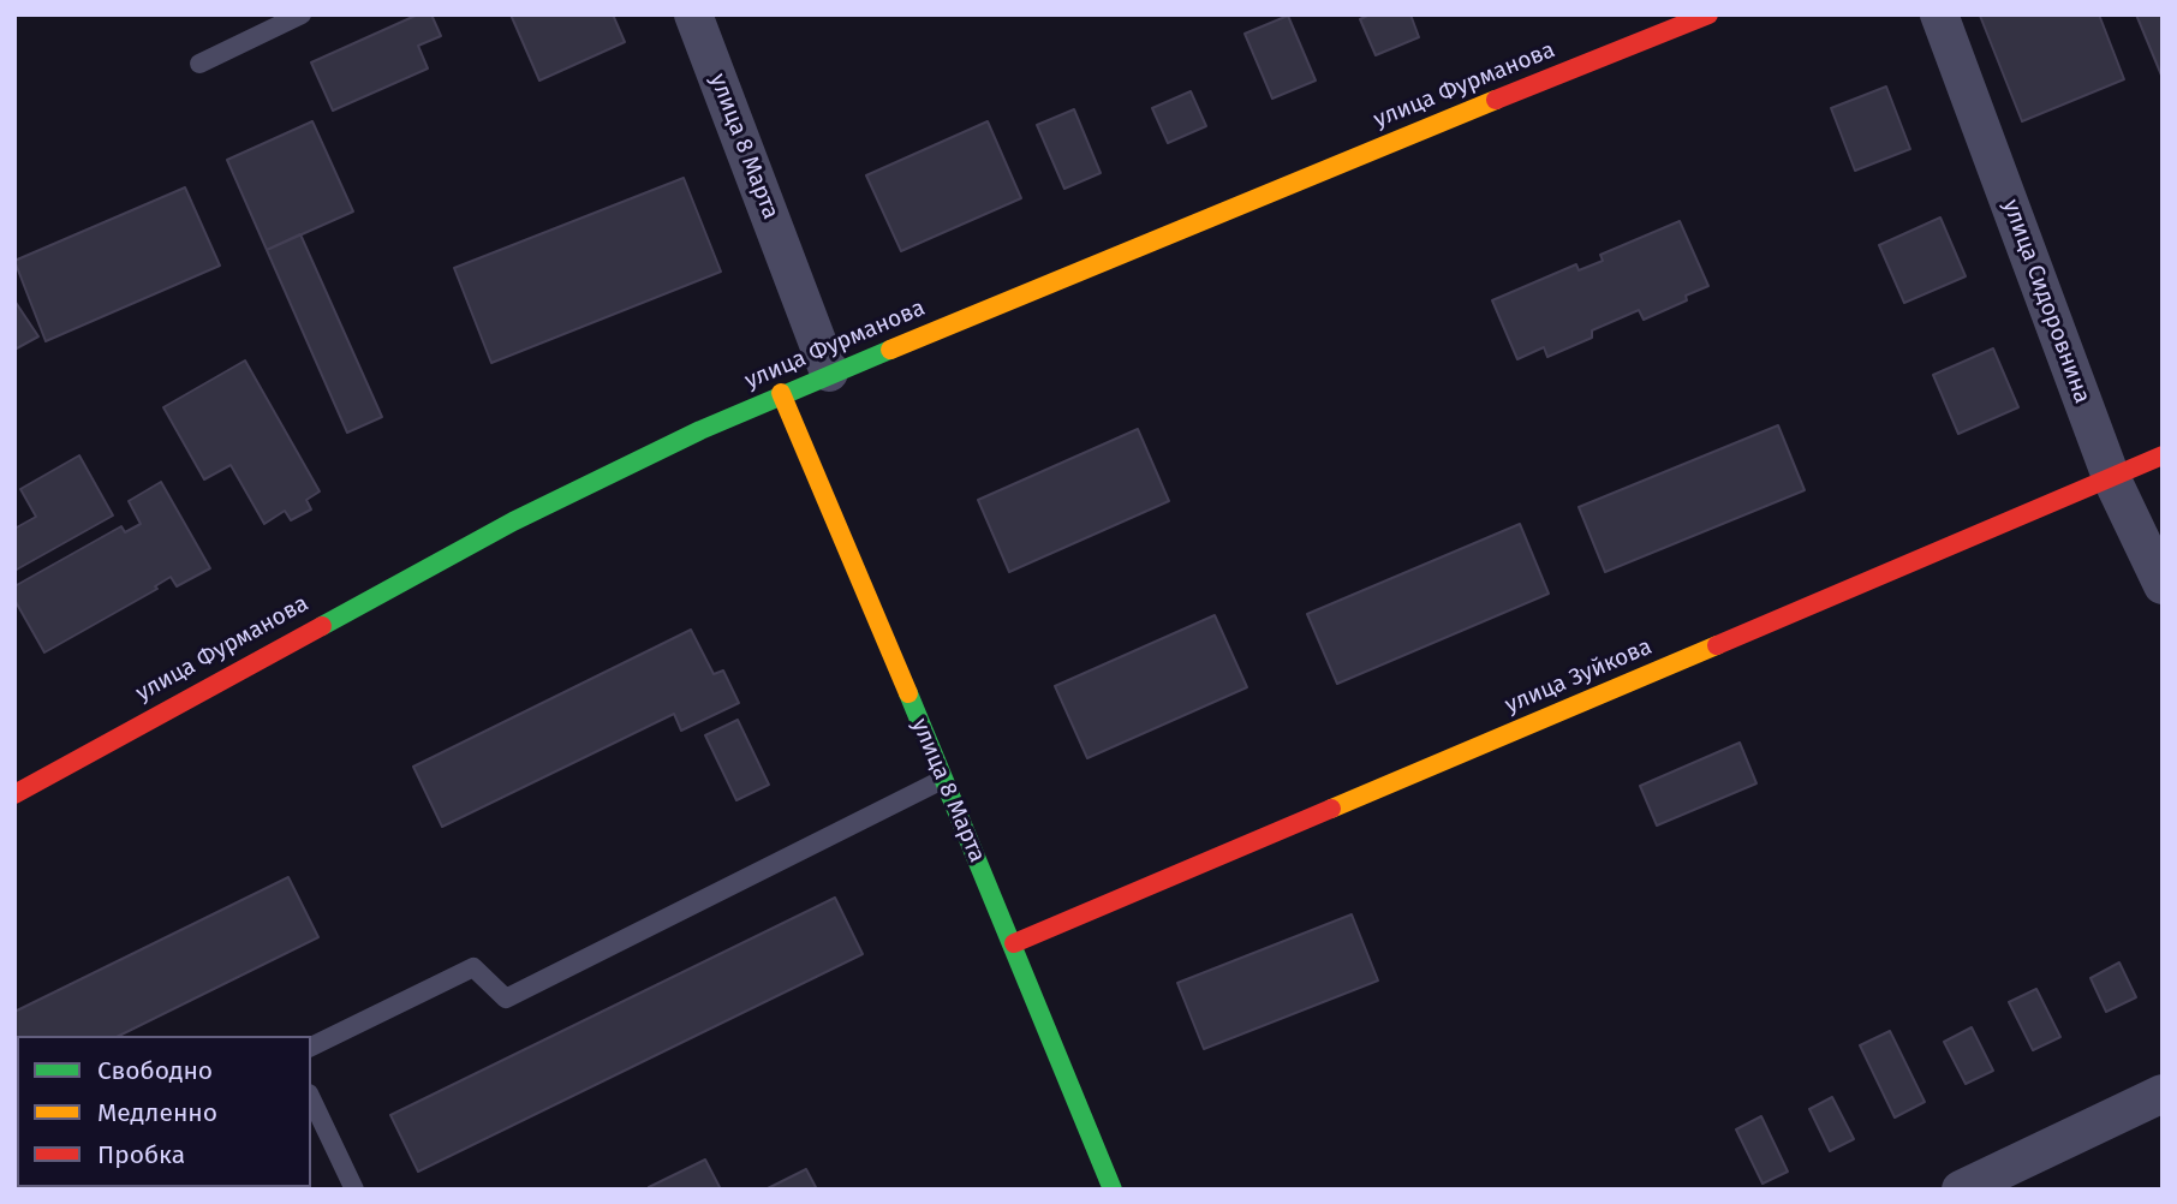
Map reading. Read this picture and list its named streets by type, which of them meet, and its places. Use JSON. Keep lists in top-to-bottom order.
{
  "streets": {
    "street": [
      "улица Фурманова",
      "улица 8 Марта",
      "улица Сидоровнина",
      "улица Зуйкова"
    ]
  },
  "crossings": [
    ["улица Фурманова", "улица 8 Марта"],
    ["улица 8 Марта", "улица Зуйкова"],
    ["улица Сидоровнина", "улица Зуйкова"]
  ],
  "legend": ["Свободно", "Медленно", "Пробка"]
}
